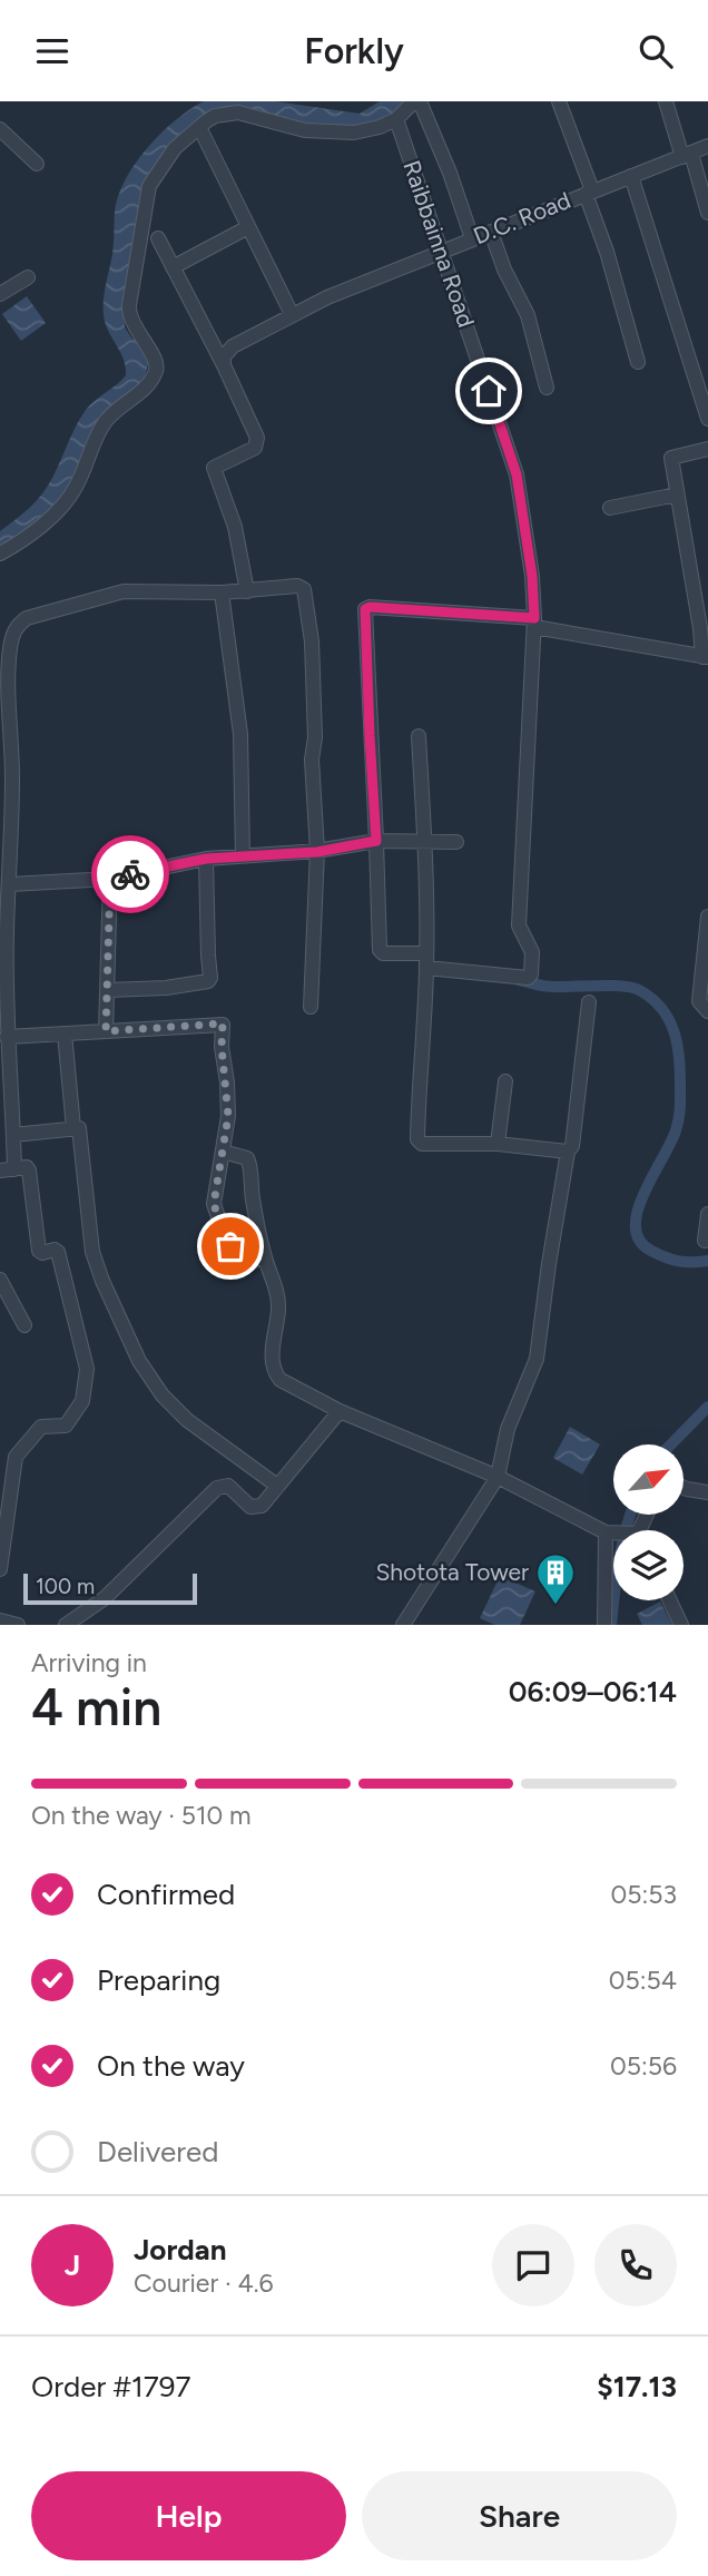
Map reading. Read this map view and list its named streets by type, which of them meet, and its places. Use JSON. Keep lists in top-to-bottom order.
{
  "streets": {
    "street": ["D.C. Road", "Raibbainna Road"]
  },
  "crossings": [
    ["D.C. Road", "Raibbainna Road"]
  ],
  "places": {
    "building": ["Shotota Tower"]
  },
  "scale_bar": "100 m",
  "north": "top right",
  "page": {
    "header": "Forkly",
    "scale": "100 m",
    "heading": ["4 min", "Arriving in", "06:09–06:14"],
    "panel": [
      "Jordan",
      "Courier · 4.6",
      "Order #1797",
      "$17.13"
    ],
    "bar": "On the way · 510 m",
    "list": [
      ["Confirmed", "05:53"],
      ["Preparing", "05:54"],
      ["On the way", "05:56"],
      "Delivered"
    ],
    "round": "J",
    "buttons": ["Help", "Share"]
  }
}
